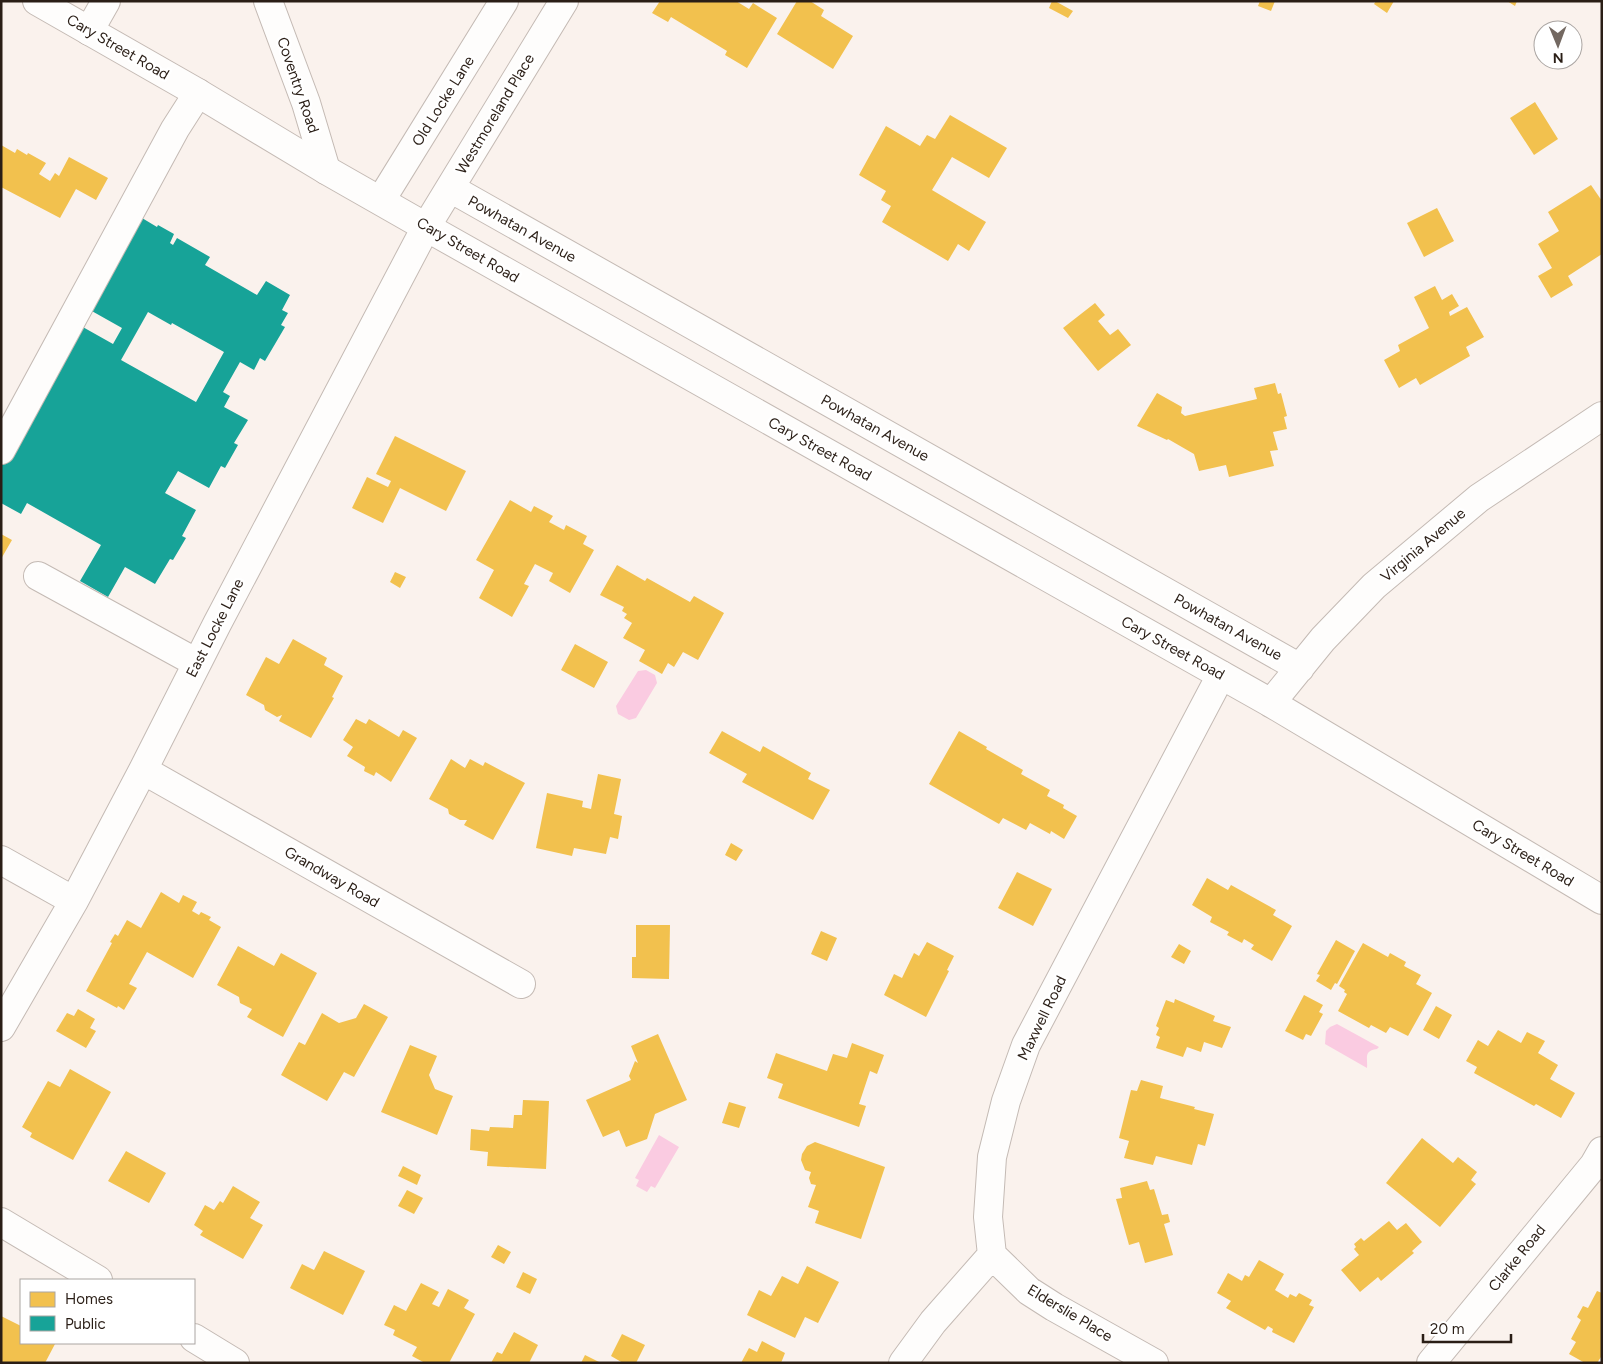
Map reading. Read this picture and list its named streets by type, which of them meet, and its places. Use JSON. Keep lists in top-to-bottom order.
{
  "streets": {
    "street": [
      "Cary Street Road",
      "Coventry Road",
      "Old Locke Lane",
      "Westmoreland Place",
      "Powhatan Avenue",
      "Virginia Avenue",
      "East Locke Lane",
      "Grandway Road",
      "Maxwell Road",
      "Clarke Road",
      "Elderslie Place"
    ]
  },
  "crossings": [
    ["Cary Street Road", "Coventry Road"],
    ["Cary Street Road", "Old Locke Lane"],
    ["Cary Street Road", "Westmoreland Place"],
    ["Cary Street Road", "Virginia Avenue"],
    ["Cary Street Road", "East Locke Lane"],
    ["Cary Street Road", "Maxwell Road"],
    ["Westmoreland Place", "Powhatan Avenue"],
    ["Westmoreland Place", "East Locke Lane"],
    ["Powhatan Avenue", "Virginia Avenue"],
    ["East Locke Lane", "Grandway Road"],
    ["Maxwell Road", "Elderslie Place"]
  ],
  "legend": ["Homes", "Public"],
  "scale_bar": "20 m",
  "north": "bottom"
}
